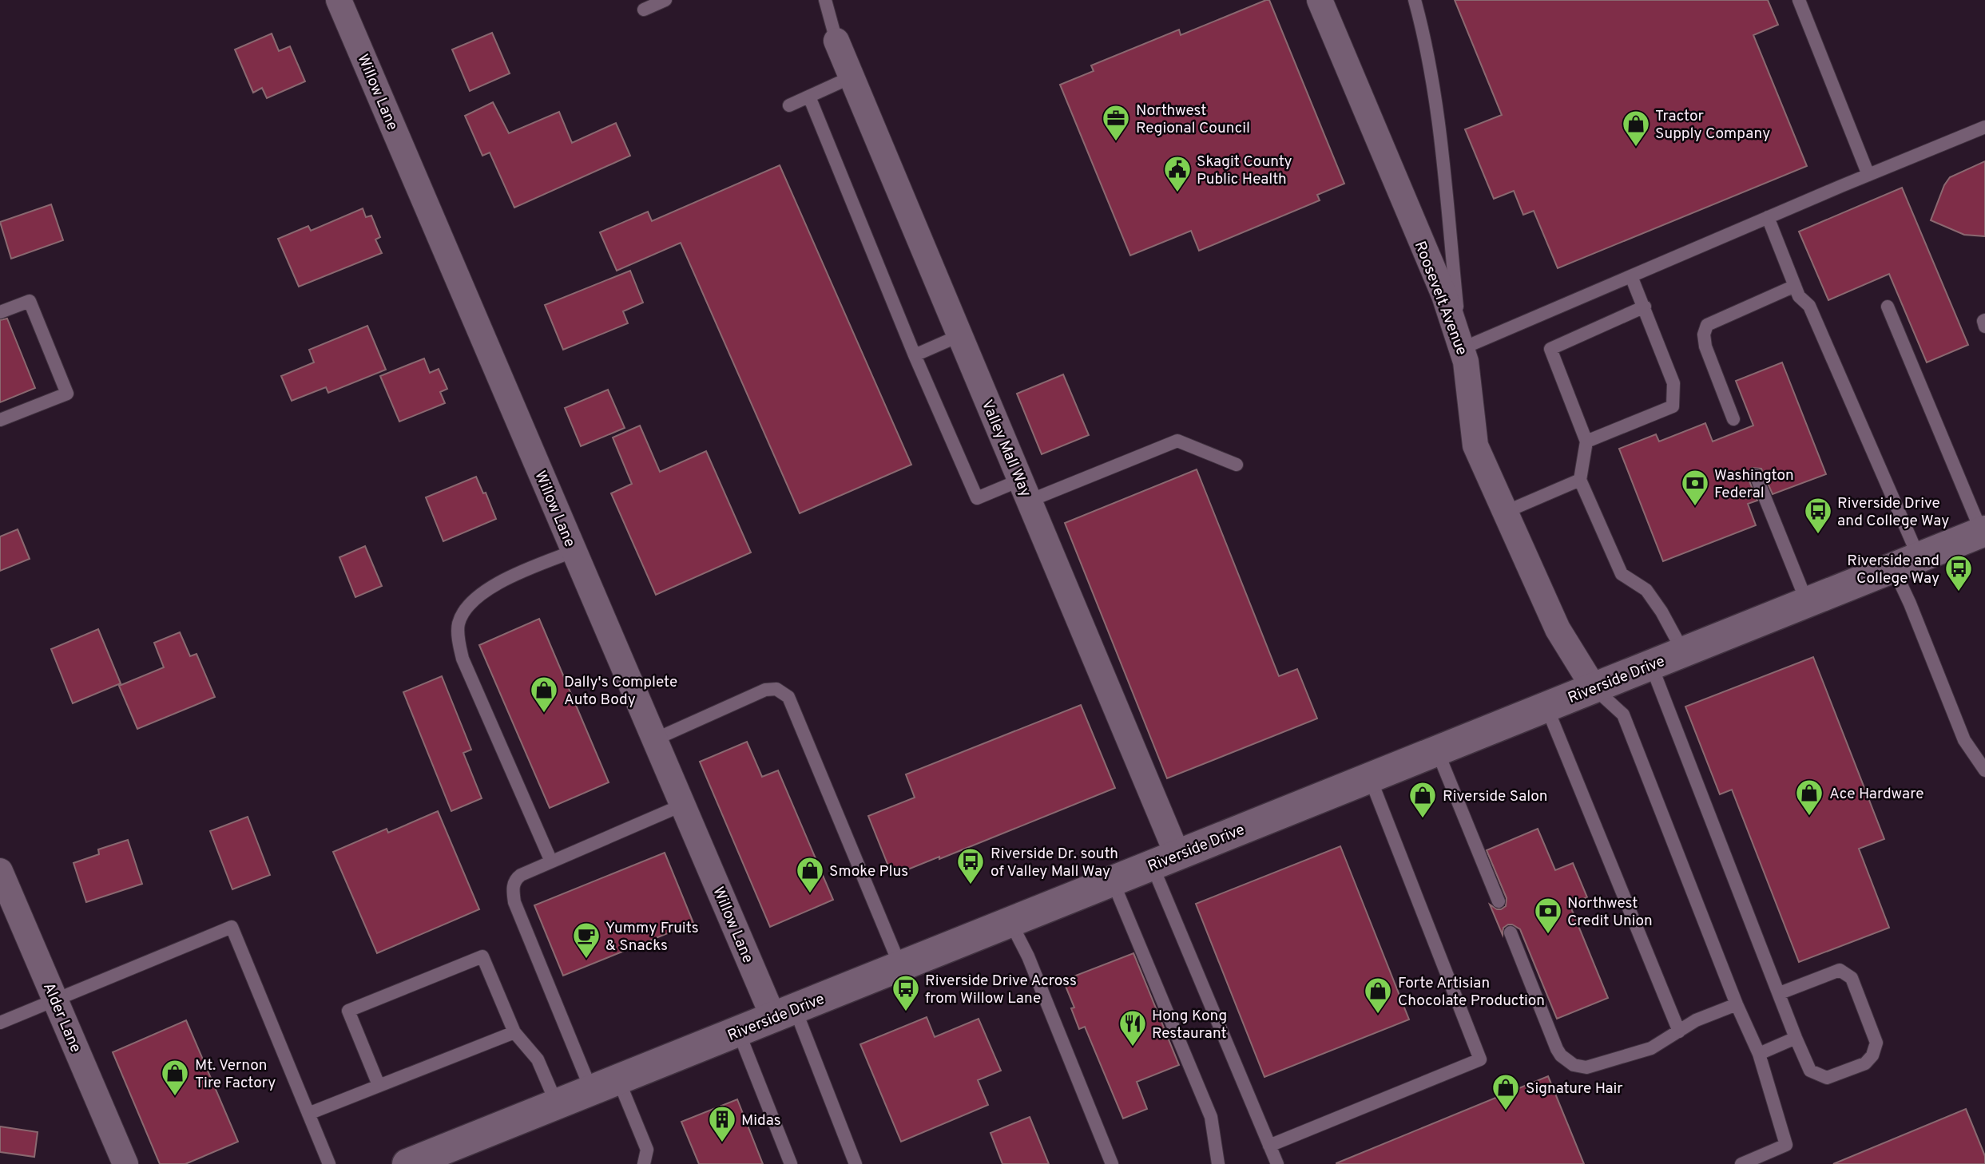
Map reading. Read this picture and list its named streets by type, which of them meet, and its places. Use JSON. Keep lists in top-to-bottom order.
{
  "streets": {
    "main road": ["Riverside Drive"],
    "street": [
      "Willow Lane",
      "Roosevelt Avenue",
      "Valley Mall Way",
      "Alder Lane"
    ]
  },
  "crossings": [
    ["Willow Lane", "Riverside Drive"],
    ["Roosevelt Avenue", "Riverside Drive"],
    ["Valley Mall Way", "Riverside Drive"]
  ],
  "places": {
    "office": ["Northwest Regional Council"],
    "shop": [
      "Tractor Supply Company",
      "Dally's Complete Auto Body",
      "Ace Hardware",
      "Riverside Salon",
      "Smoke Plus",
      "Forte Artisian Chocolate Production",
      "Mt. Vernon Tire Factory",
      "Signature Hair"
    ],
    "public building": ["Skagit County Public Health"],
    "bank": ["Washington Federal", "Northwest Credit Union"],
    "bus stop": [
      "Riverside Drive and College Way",
      "Riverside and College Way",
      "Riverside Dr. south of Valley Mall Way",
      "Riverside Drive Across from Willow Lane"
    ],
    "cafe": ["Yummy Fruits & Snacks"],
    "restaurant": ["Hong Kong Restaurant"],
    "building": ["Midas"]
  }
}
